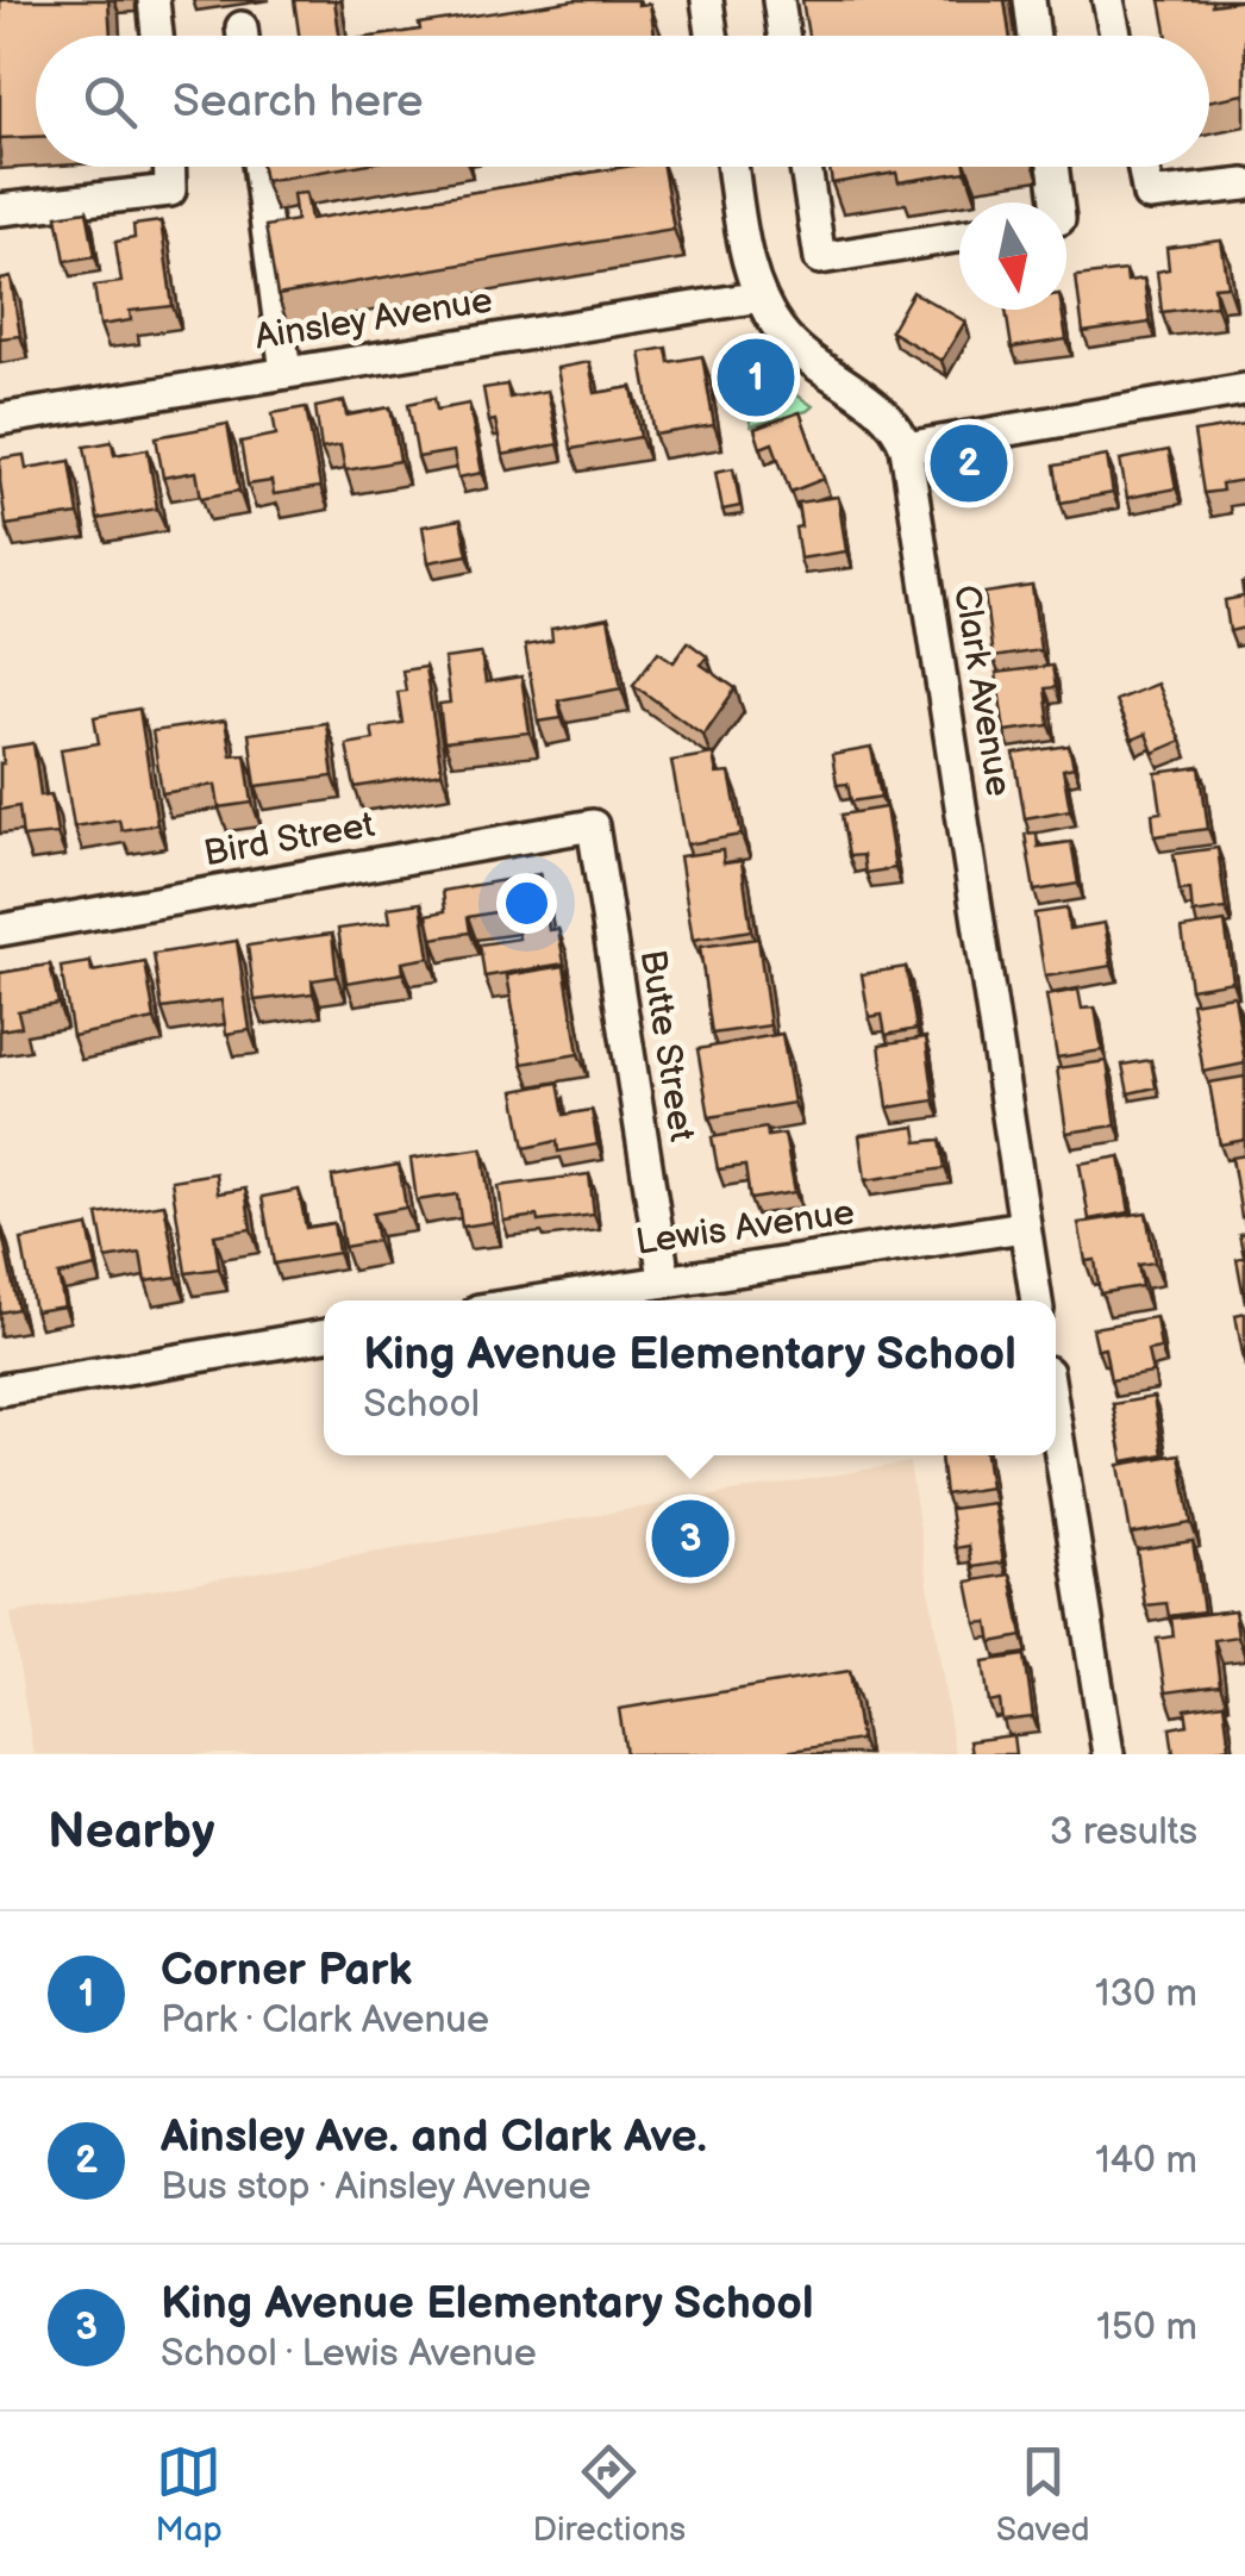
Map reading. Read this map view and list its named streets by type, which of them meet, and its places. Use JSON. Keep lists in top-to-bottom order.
{
  "streets": {
    "street": [
      "Ainsley Avenue",
      "Clark Avenue",
      "Bird Street",
      "Butte Street",
      "Lewis Avenue"
    ]
  },
  "crossings": [
    ["Clark Avenue", "Lewis Avenue"],
    ["Bird Street", "Butte Street"],
    ["Butte Street", "Lewis Avenue"]
  ],
  "north": "bottom",
  "page": {
    "search": "Search here",
    "pins": ["1", "2", "3"],
    "popup": ["King Avenue Elementary School", "School"],
    "heading": ["Nearby", "3 results"],
    "list": [
      {
        "mark": "1",
        "name": "Corner Park",
        "note": "Park · Clark Avenue",
        "value": "130 m"
      },
      {
        "mark": "2",
        "name": "Ainsley Ave. and Clark Ave.",
        "note": "Bus stop · Ainsley Avenue",
        "value": "140 m"
      },
      {
        "mark": "3",
        "name": "King Avenue Elementary School",
        "note": "School · Lewis Avenue",
        "value": "150 m"
      }
    ],
    "nav": ["Map", "Directions", "Saved"]
  }
}
